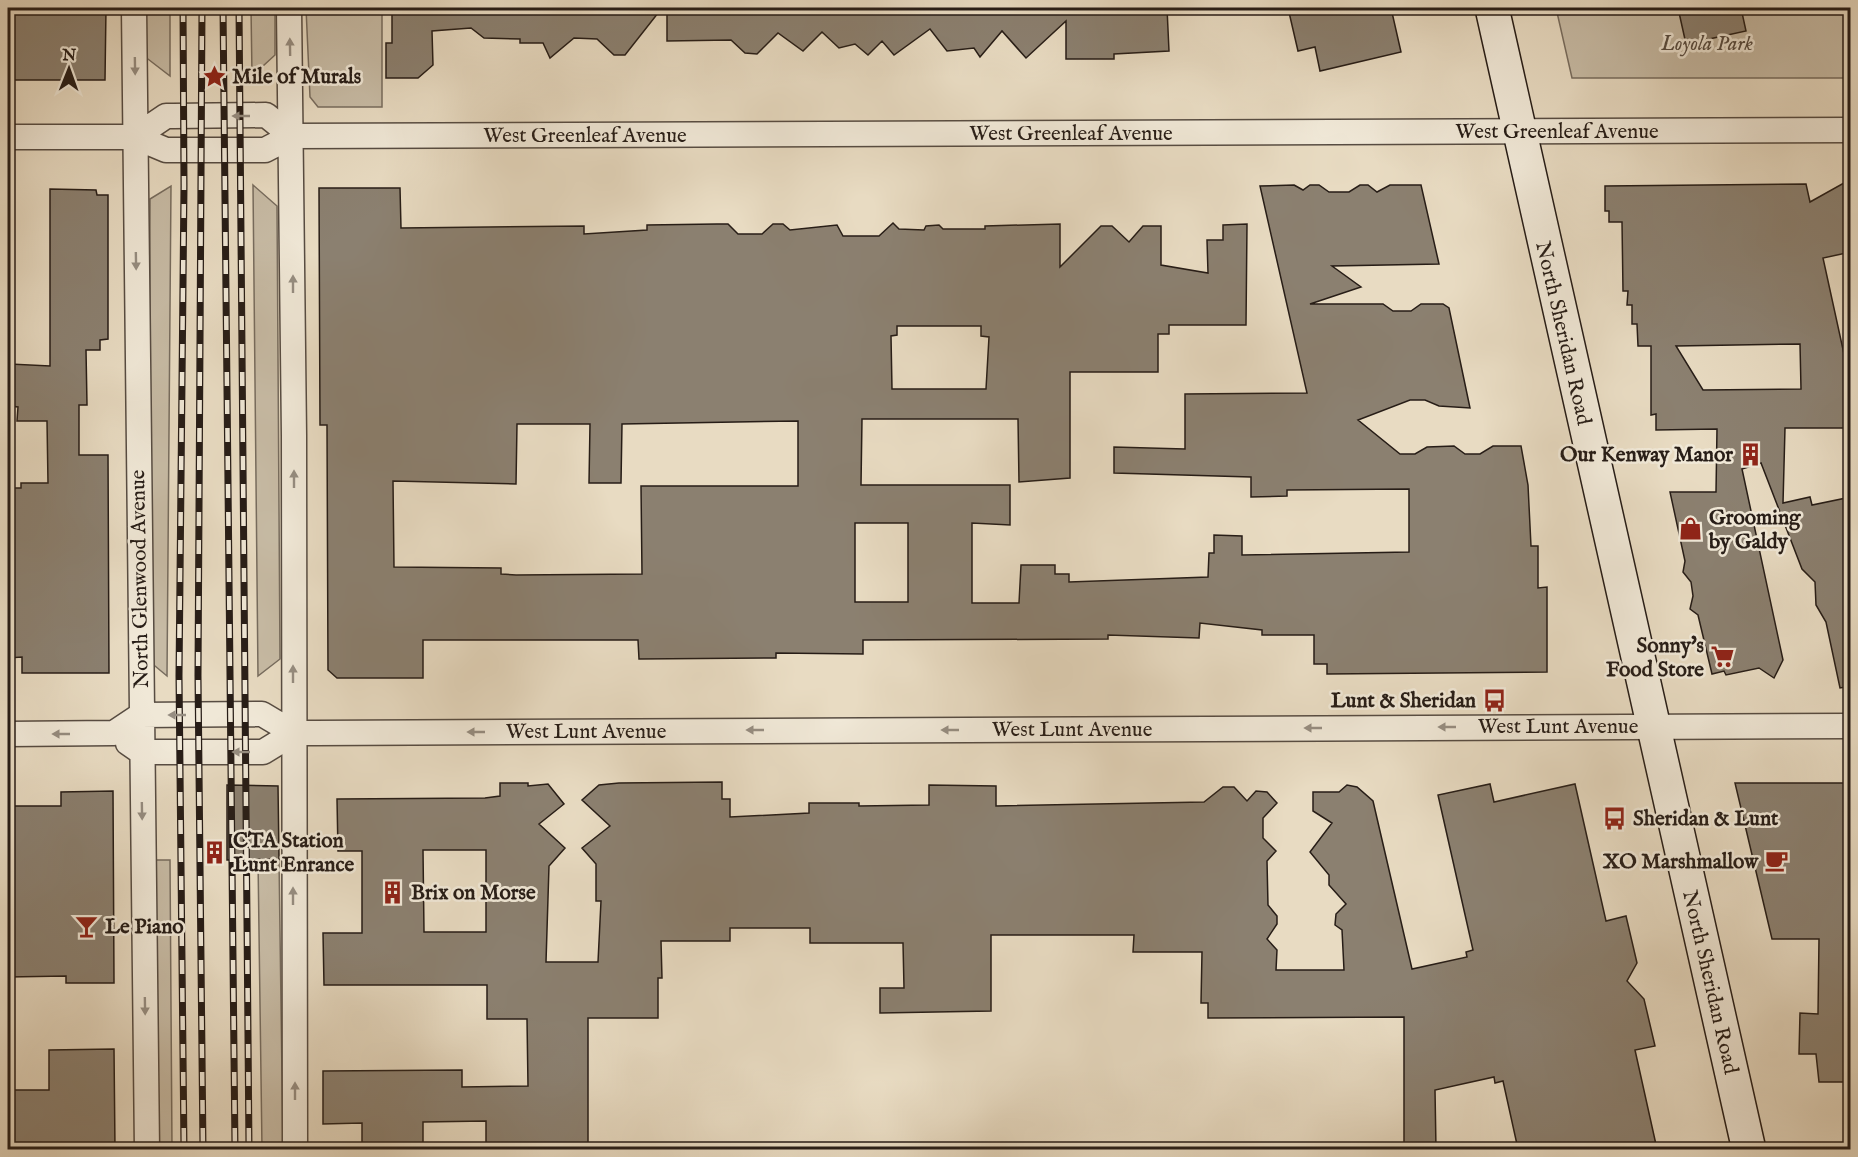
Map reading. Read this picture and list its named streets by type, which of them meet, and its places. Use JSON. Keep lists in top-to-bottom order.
{
  "streets": {
    "main road": ["North Sheridan Road"],
    "street": ["West Greenleaf Avenue", "North Glenwood Avenue", "West Lunt Avenue"]
  },
  "crossings": [
    ["West Greenleaf Avenue", "North Sheridan Road"],
    ["West Greenleaf Avenue", "North Glenwood Avenue"],
    ["North Sheridan Road", "West Lunt Avenue"]
  ],
  "one_way": ["West Lunt Avenue"],
  "parks": ["Loyola Park"],
  "places": {
    "place": ["Mile of Murals"],
    "building": ["Our Kenway Manor", "CTA Station Lunt Enrance", "Brix on Morse"],
    "shop": ["Grooming by Galdy"],
    "supermarket": ["Sonny's Food Store"],
    "bus stop": ["Lunt & Sheridan", "Sheridan & Lunt"],
    "cafe": ["XO Marshmallow"],
    "bar": ["Le Piano"]
  },
  "north": "top"
}
